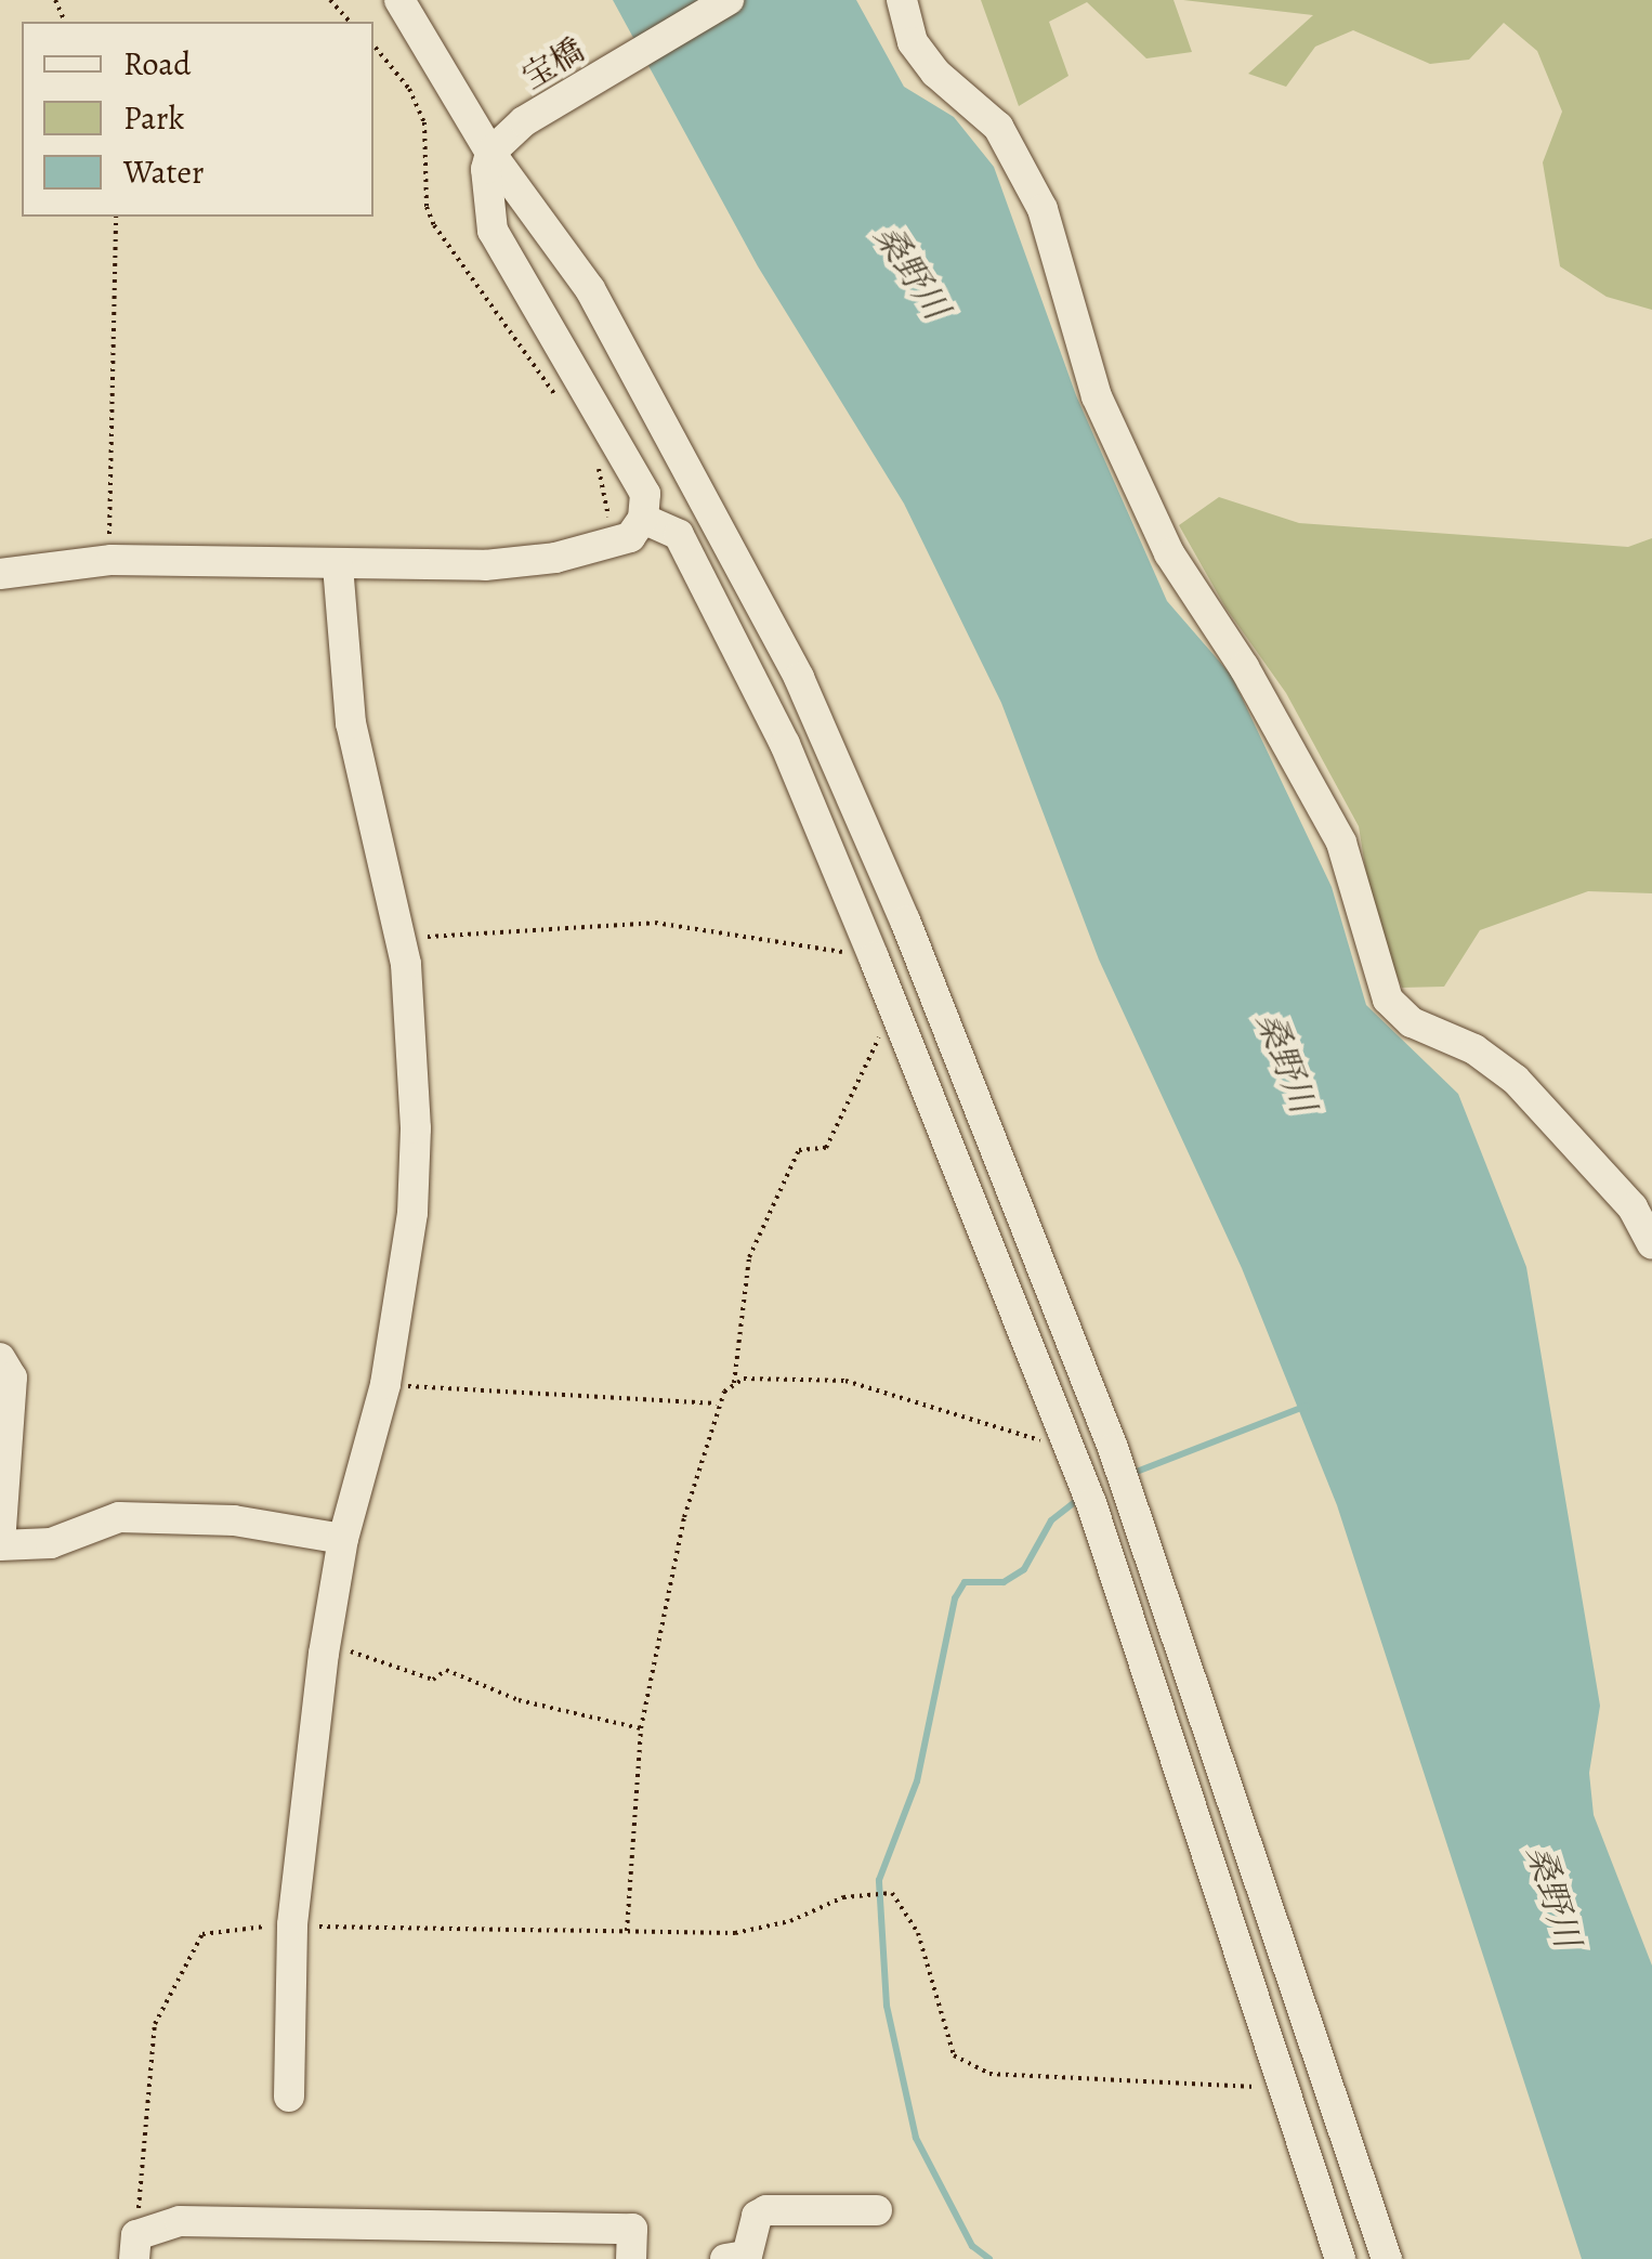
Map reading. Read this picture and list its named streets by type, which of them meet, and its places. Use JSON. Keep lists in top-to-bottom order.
{
  "streets": {
    "street": ["宝橋"]
  },
  "water": ["桑野川"],
  "legend": ["Road", "Park", "Water"]
}
